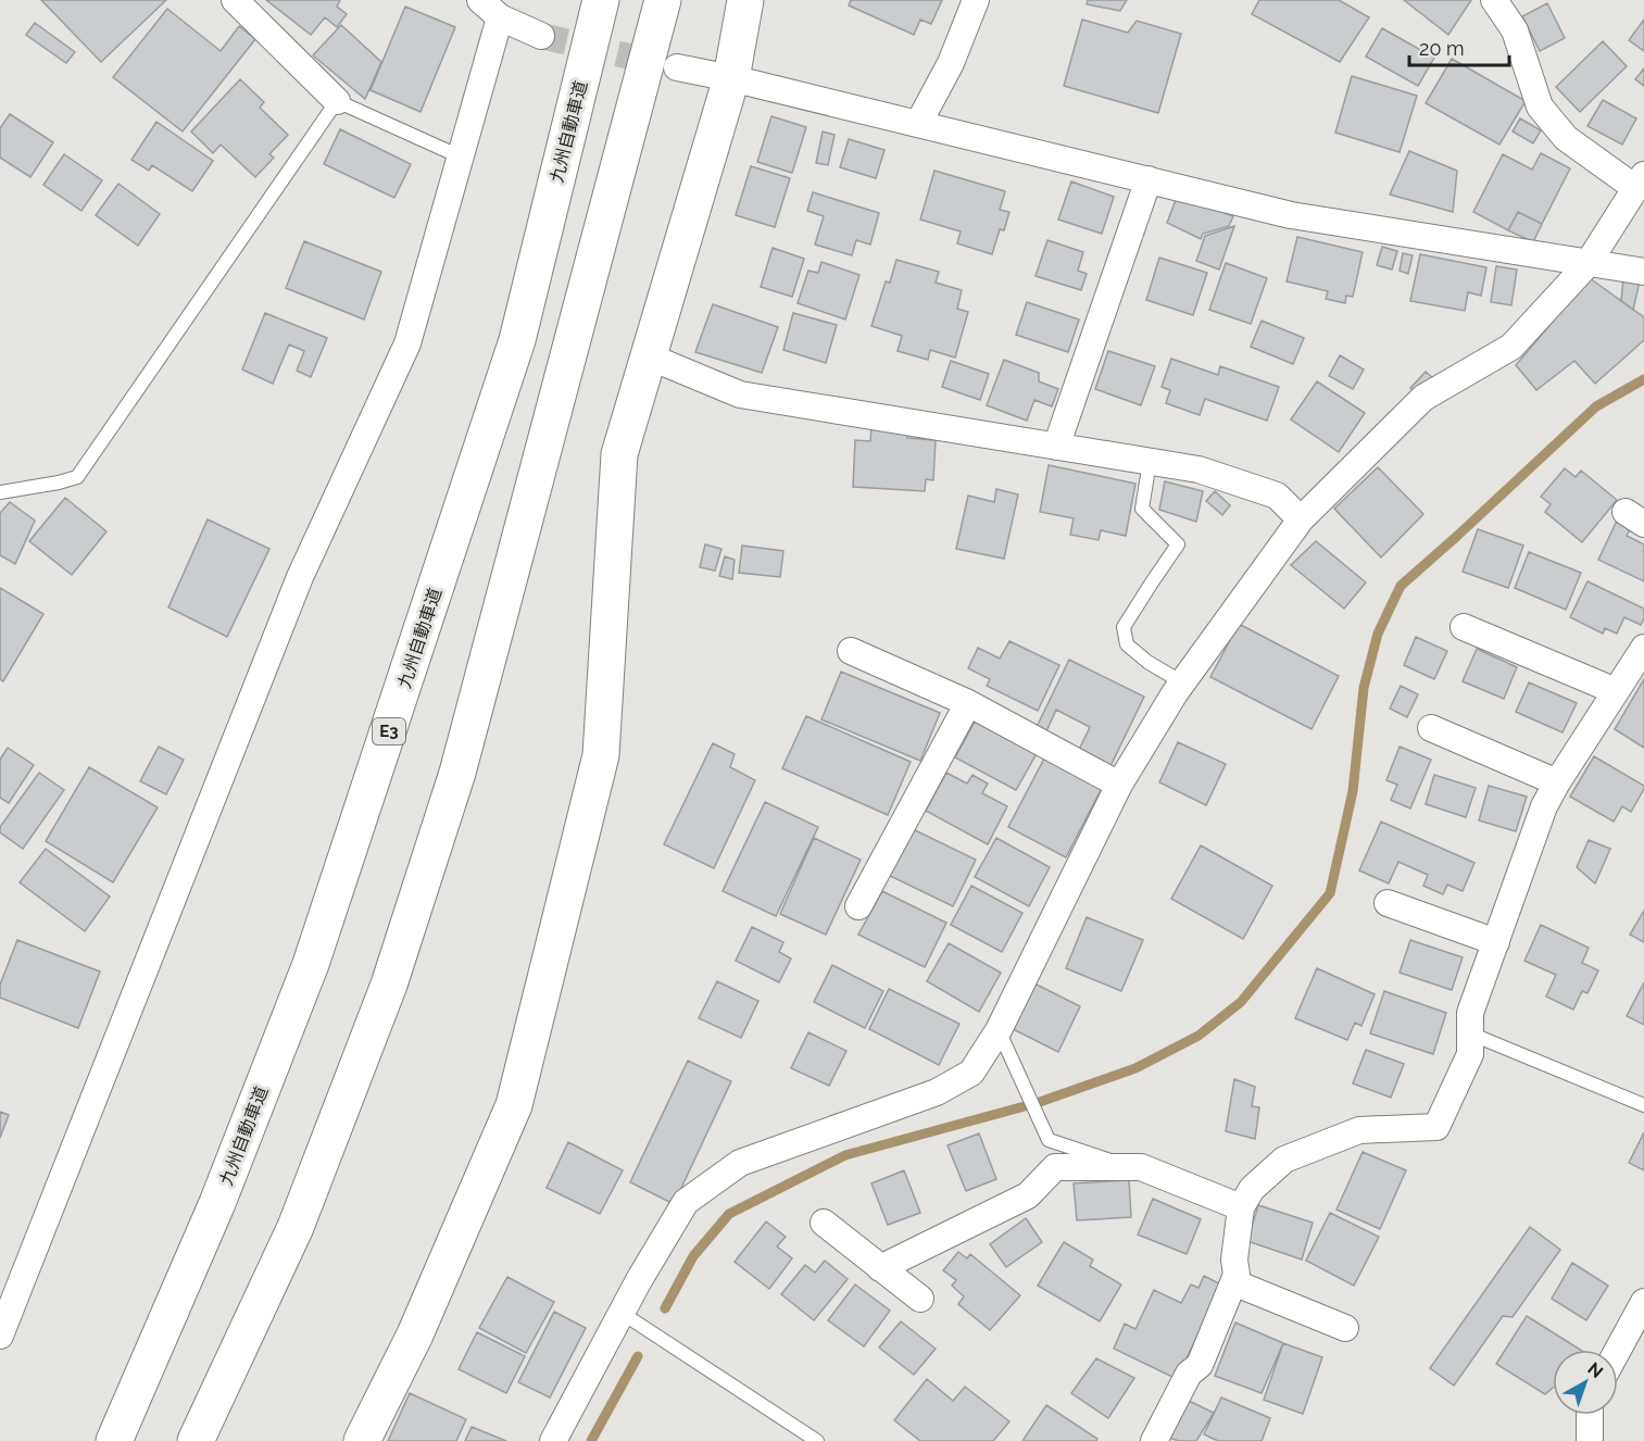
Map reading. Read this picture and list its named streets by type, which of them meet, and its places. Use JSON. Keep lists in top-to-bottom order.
{
  "streets": {
    "main road": ["九州自動車道", "E3"]
  },
  "scale_bar": "20 m",
  "north": "top right"
}
